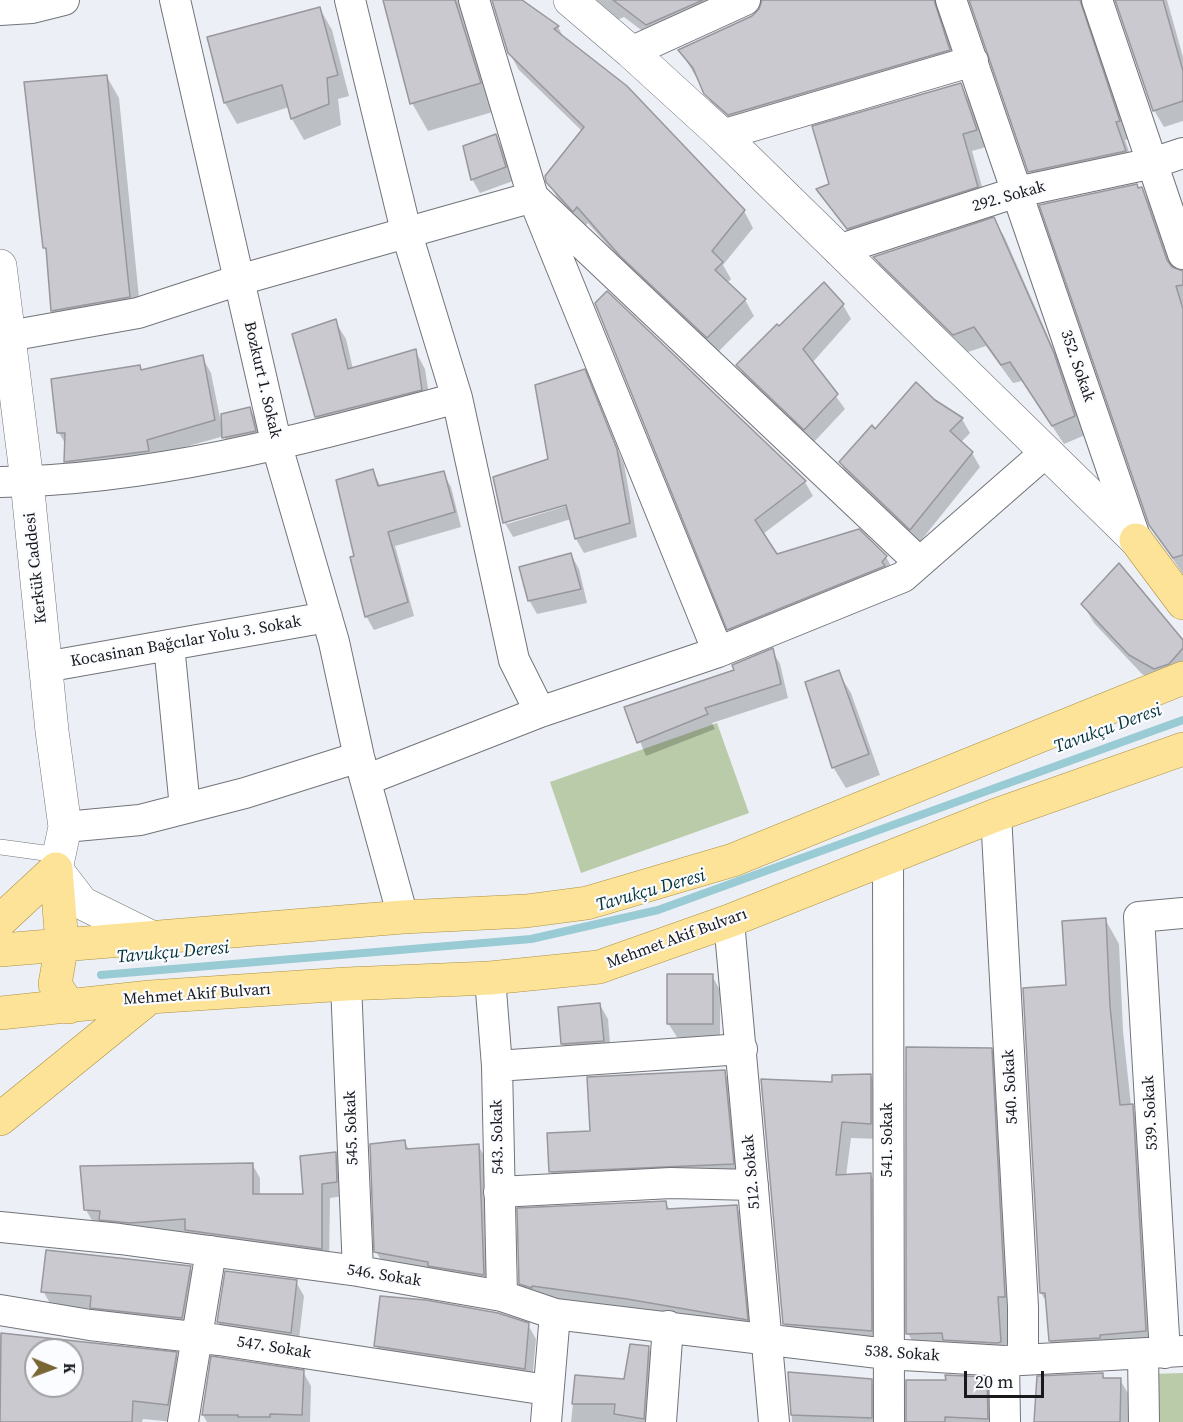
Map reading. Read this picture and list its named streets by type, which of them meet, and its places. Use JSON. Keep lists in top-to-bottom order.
{
  "streets": {
    "main road": ["Mehmet Akif Bulvarı"],
    "street": [
      "292. Sokak",
      "352. Sokak",
      "Bozkurt 1. Sokak",
      "Kerkük Caddesi",
      "Kocasinan Bağcılar Yolu 3. Sokak",
      "540. Sokak",
      "539. Sokak",
      "545. Sokak",
      "543. Sokak",
      "541. Sokak",
      "512. Sokak",
      "546. Sokak",
      "547. Sokak",
      "538. Sokak"
    ]
  },
  "crossings": [
    ["292. Sokak", "352. Sokak"],
    ["Bozkurt 1. Sokak", "Kocasinan Bağcılar Yolu 3. Sokak"],
    ["Kerkük Caddesi", "Kocasinan Bağcılar Yolu 3. Sokak"],
    ["Mehmet Akif Bulvarı", "540. Sokak"],
    ["Mehmet Akif Bulvarı", "545. Sokak"],
    ["Mehmet Akif Bulvarı", "543. Sokak"],
    ["Mehmet Akif Bulvarı", "541. Sokak"],
    ["Mehmet Akif Bulvarı", "512. Sokak"],
    ["540. Sokak", "538. Sokak"],
    ["539. Sokak", "538. Sokak"],
    ["545. Sokak", "546. Sokak"],
    ["543. Sokak", "546. Sokak"],
    ["541. Sokak", "538. Sokak"],
    ["512. Sokak", "546. Sokak"],
    ["512. Sokak", "538. Sokak"],
    ["546. Sokak", "538. Sokak"]
  ],
  "water": ["Tavukçu Deresi"],
  "scale_bar": "20 m",
  "north": "right"
}
